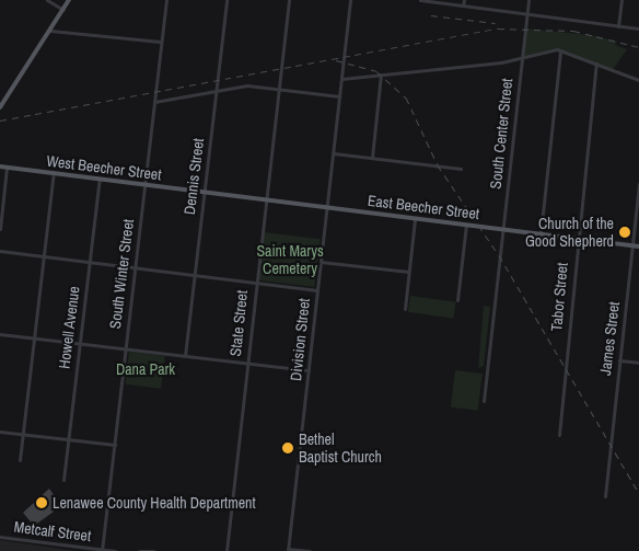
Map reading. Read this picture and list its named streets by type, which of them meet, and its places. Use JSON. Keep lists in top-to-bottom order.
{
  "streets": {
    "main road": ["West Beecher Street", "East Beecher Street"],
    "street": [
      "South Center Street",
      "Dennis Street",
      "South Winter Street",
      "Tabor Street",
      "State Street",
      "Howell Avenue",
      "James Street",
      "Division Street",
      "Metcalf Street"
    ]
  },
  "crossings": [
    ["South Center Street", "East Beecher Street"],
    ["West Beecher Street", "Dennis Street"],
    ["West Beecher Street", "East Beecher Street"],
    ["West Beecher Street", "South Winter Street"],
    ["West Beecher Street", "Howell Avenue"],
    ["Dennis Street", "East Beecher Street"],
    ["East Beecher Street", "Tabor Street"],
    ["East Beecher Street", "State Street"],
    ["East Beecher Street", "James Street"],
    ["East Beecher Street", "Division Street"],
    ["South Winter Street", "Metcalf Street"]
  ],
  "parks": ["Saint Marys Cemetery", "Dana Park"],
  "places": ["Church of the Good Shepherd", "Bethel Baptist Church", "Lenawee County Health Department"]
}
